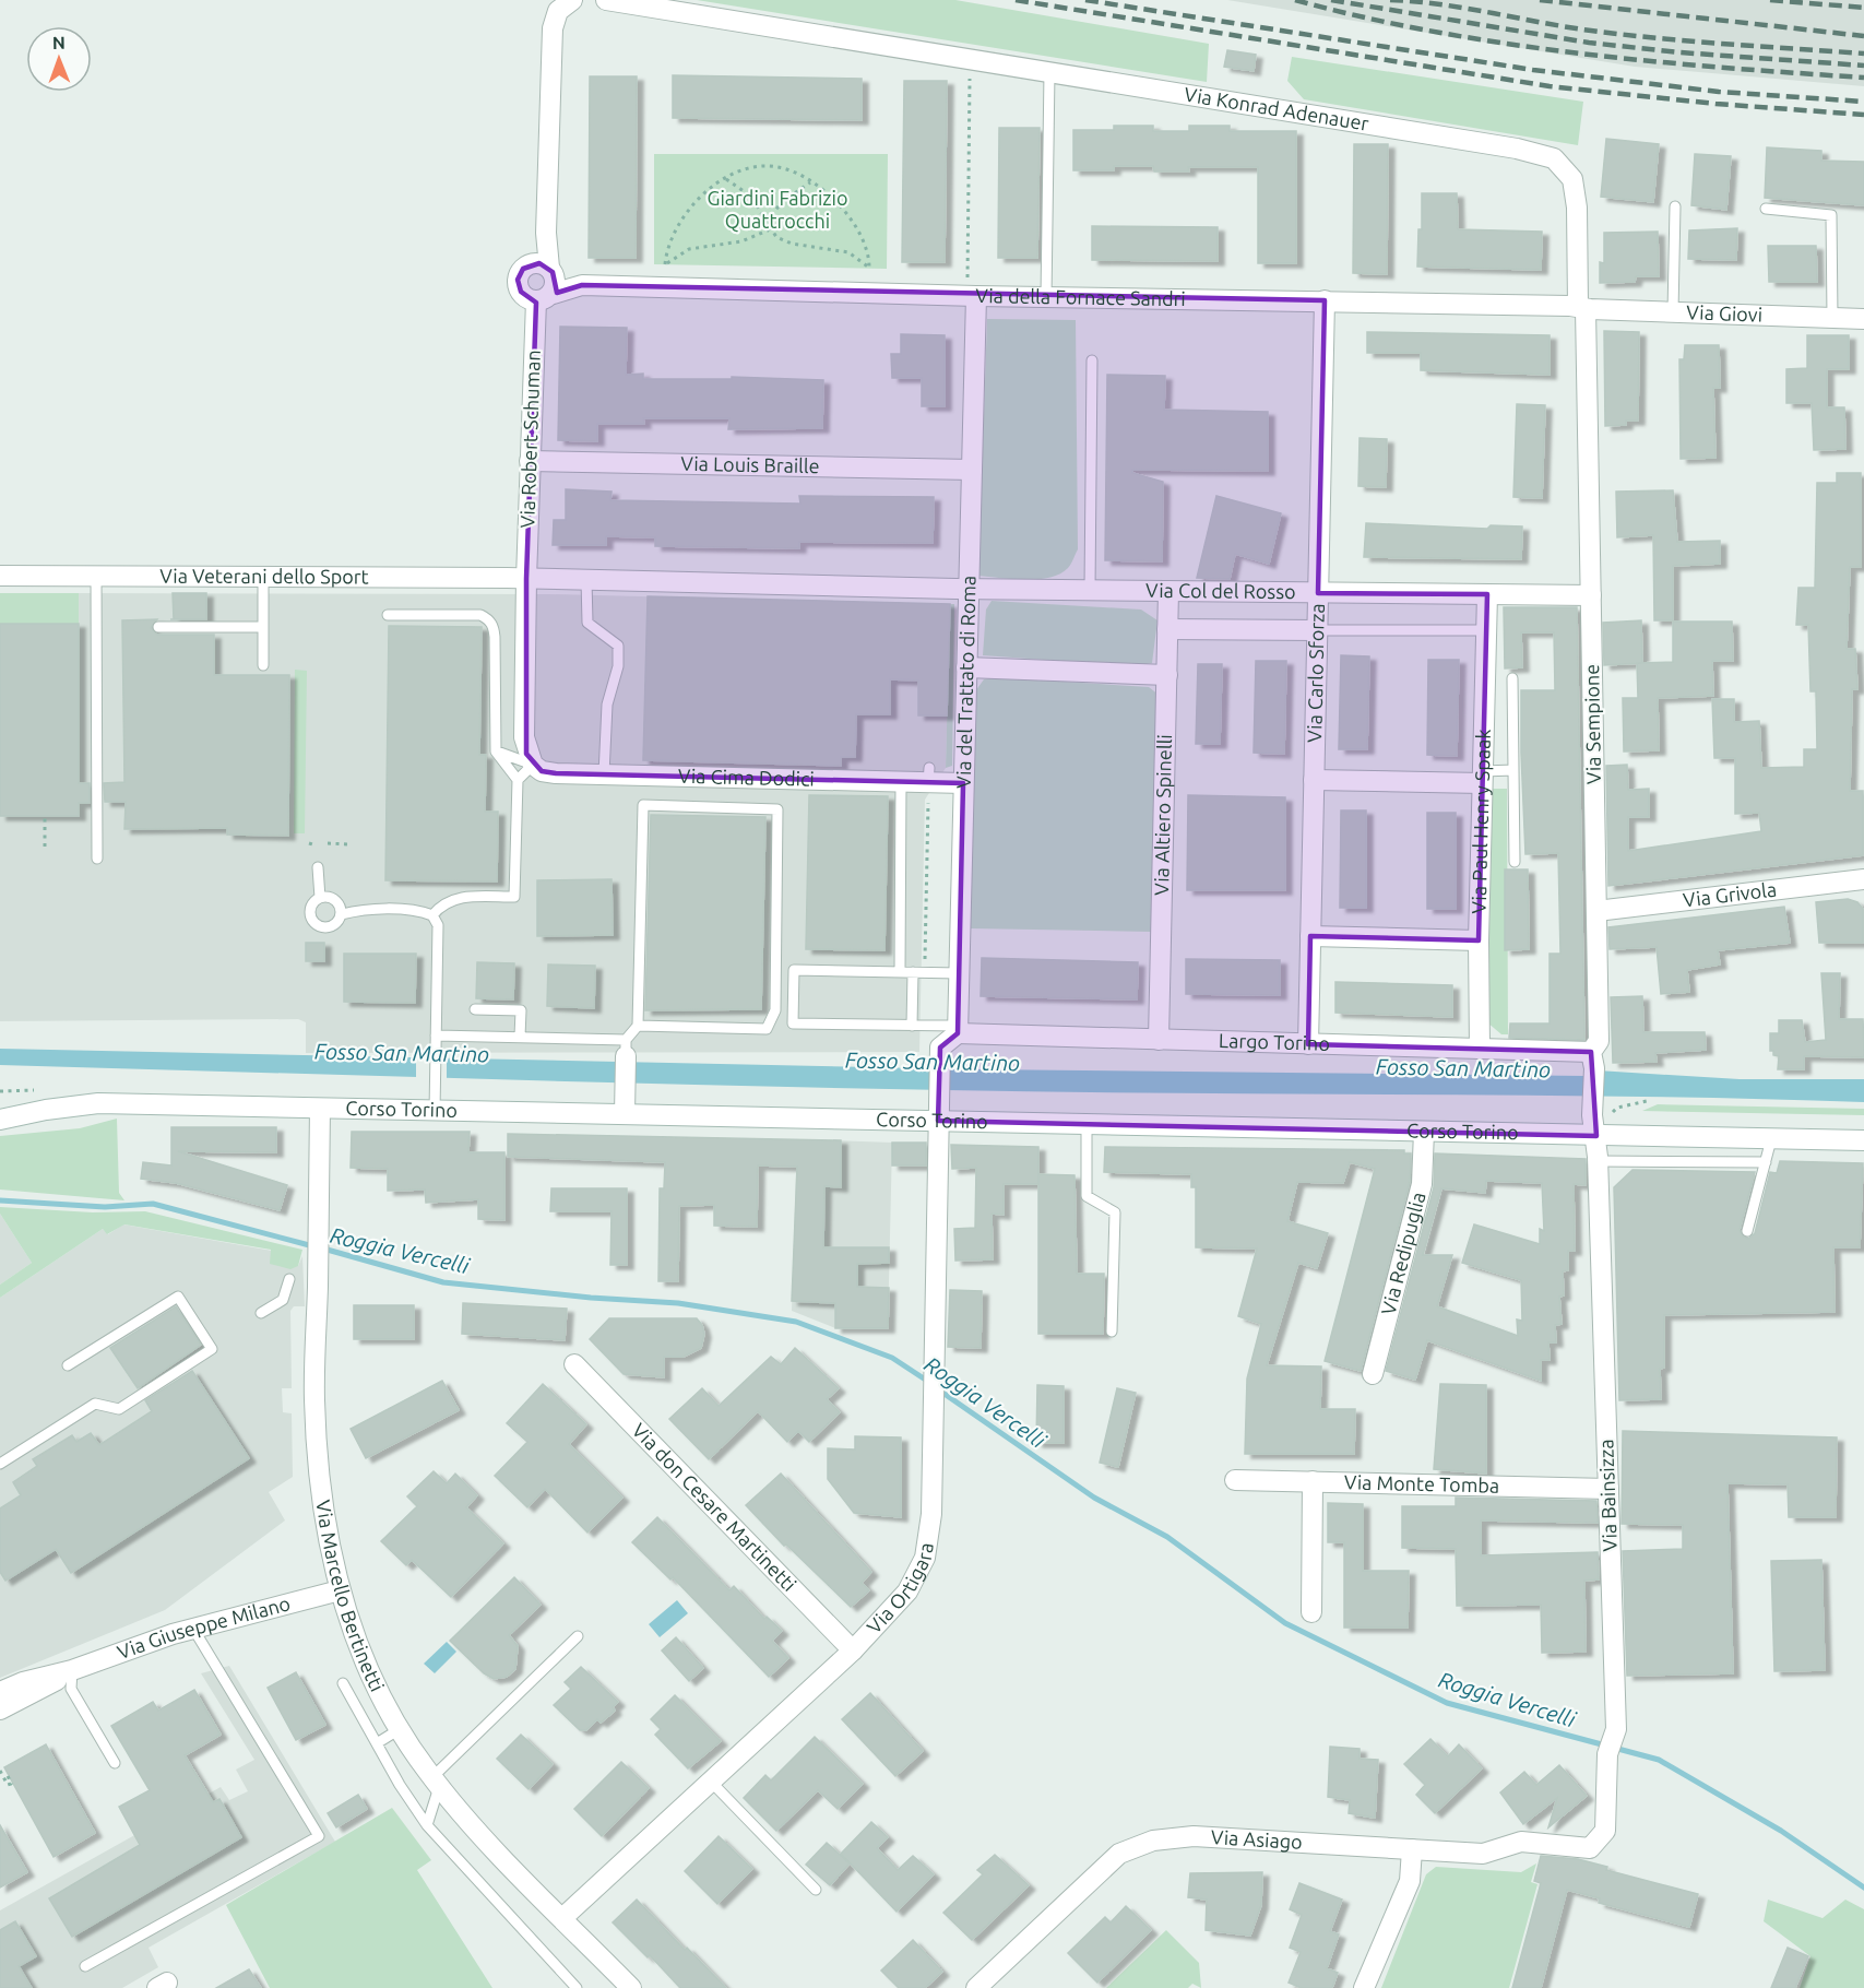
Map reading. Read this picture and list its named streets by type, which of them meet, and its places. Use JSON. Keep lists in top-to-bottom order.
{
  "streets": {
    "street": [
      "Via Konrad Adenauer",
      "Via della Fornace Sandri",
      "Via Giovi",
      "Via Robert Schuman",
      "Via Louis Braille",
      "Via Veterani dello Sport",
      "Via Col del Rosso",
      "Via Carlo Sforza",
      "Via del Trattato di Roma",
      "Via Sempione",
      "Via Cima Dodici",
      "Via Altiero Spinelli",
      "Via Paul Henry Spaak",
      "Via Grivola",
      "Largo Torino",
      "Corso Torino",
      "Via Redipuglia",
      "Via Monte Tomba",
      "Via Bainsizza",
      "Via don Cesare Martinetti",
      "Via Ortigara",
      "Via Marcello Bertinetti",
      "Via Giuseppe Milano",
      "Via Asiago"
    ]
  },
  "crossings": [
    ["Via Konrad Adenauer", "Via Sempione"],
    ["Via della Fornace Sandri", "Via Giovi"],
    ["Via della Fornace Sandri", "Via Robert Schuman"],
    ["Via della Fornace Sandri", "Via Carlo Sforza"],
    ["Via della Fornace Sandri", "Via del Trattato di Roma"],
    ["Via della Fornace Sandri", "Via Sempione"],
    ["Via Giovi", "Via Sempione"],
    ["Via Robert Schuman", "Via Louis Braille"],
    ["Via Robert Schuman", "Via Veterani dello Sport"],
    ["Via Robert Schuman", "Via Cima Dodici"],
    ["Via Louis Braille", "Via del Trattato di Roma"],
    ["Via Veterani dello Sport", "Via Col del Rosso"],
    ["Via Col del Rosso", "Via Carlo Sforza"],
    ["Via Col del Rosso", "Via del Trattato di Roma"],
    ["Via Col del Rosso", "Via Sempione"],
    ["Via Col del Rosso", "Via Altiero Spinelli"],
    ["Via Col del Rosso", "Via Paul Henry Spaak"],
    ["Via Carlo Sforza", "Largo Torino"],
    ["Via del Trattato di Roma", "Via Cima Dodici"],
    ["Via del Trattato di Roma", "Largo Torino"],
    ["Via del Trattato di Roma", "Via Ortigara"],
    ["Via Sempione", "Via Grivola"],
    ["Via Sempione", "Largo Torino"],
    ["Via Sempione", "Corso Torino"],
    ["Via Sempione", "Via Bainsizza"],
    ["Via Altiero Spinelli", "Largo Torino"],
    ["Via Paul Henry Spaak", "Largo Torino"],
    ["Largo Torino", "Via Ortigara"],
    ["Corso Torino", "Via Redipuglia"],
    ["Corso Torino", "Via Bainsizza"],
    ["Corso Torino", "Via Ortigara"],
    ["Corso Torino", "Via Marcello Bertinetti"],
    ["Via Monte Tomba", "Via Bainsizza"],
    ["Via Bainsizza", "Via Asiago"],
    ["Via don Cesare Martinetti", "Via Ortigara"],
    ["Via Ortigara", "Via Marcello Bertinetti"],
    ["Via Marcello Bertinetti", "Via Giuseppe Milano"]
  ],
  "water": ["Fosso San Martino", "Roggia Vercelli"],
  "parks": ["Giardini Fabrizio Quattrocchi"],
  "north": "top"
}
